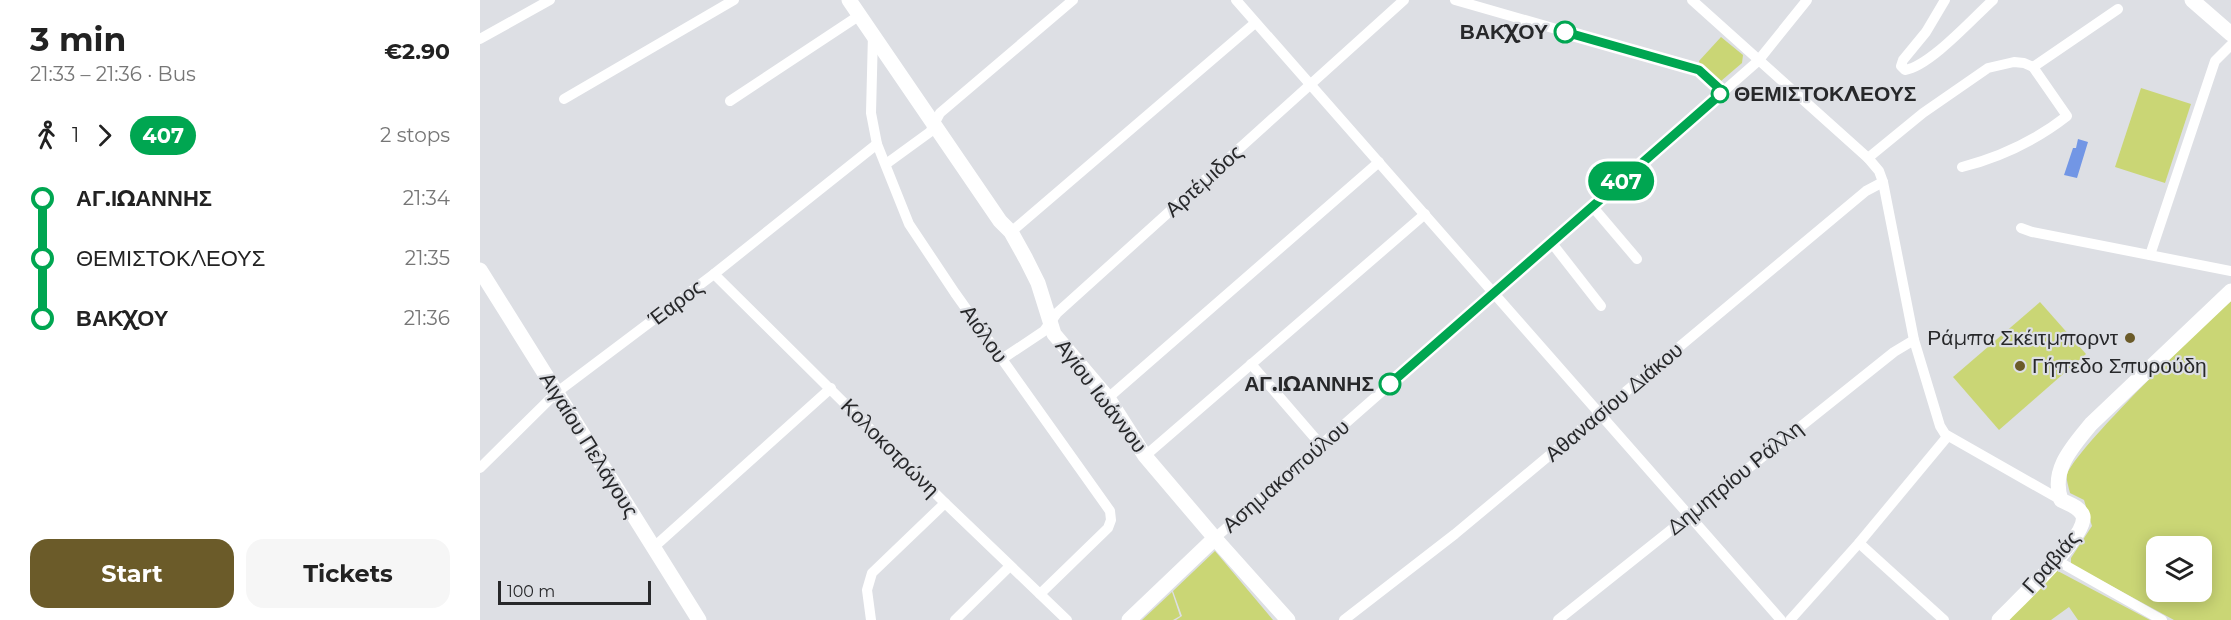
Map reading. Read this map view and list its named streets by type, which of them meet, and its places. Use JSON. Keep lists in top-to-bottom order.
{
  "streets": {
    "street": [
      "Αρτέμιδος",
      "Έαρος",
      "Αιόλου",
      "Αγίου Ιωάννου",
      "Αθανασίου Διάκου",
      "Αιγαίου Πελάγους",
      "Κολοκοτρώνη",
      "Ασημακοπούλου",
      "Δημητρίου Ράλλη",
      "Γραβιάς"
    ]
  },
  "crossings": [
    ["Αρτέμιδος", "Αιόλου"],
    ["Αρτέμιδος", "Αγίου Ιωάννου"],
    ["Έαρος", "Αιόλου"],
    ["Έαρος", "Αιγαίου Πελάγους"],
    ["Έαρος", "Κολοκοτρώνη"],
    ["Αιόλου", "Αγίου Ιωάννου"],
    ["Αιόλου", "Κολοκοτρώνη"],
    ["Αγίου Ιωάννου", "Ασημακοπούλου"]
  ],
  "places": [
    "ΒΑΚΧΟΥ",
    "ΘΕΜΙΣΤΟΚΛΕΟΥΣ",
    "Ράμπα Σκέιτμπορντ",
    "Γήπεδο Σπυρούδη",
    "ΑΓ.ΙΩΑΝΝΗΣ"
  ],
  "lines": ["bus line 407"],
  "scale_bar": "100 m",
  "page": {
    "heading": ["3 min", "21:33 – 21:36 · Bus", "€2.90"],
    "on_map": "407",
    "legs": ["1", "407", "2 stops"],
    "list": [
      {
        "name": "ΑΓ.ΙΩΑΝΝΗΣ",
        "value": "21:34"
      },
      {
        "name": "ΘΕΜΙΣΤΟΚΛΕΟΥΣ",
        "value": "21:35"
      },
      {
        "name": "ΒΑΚΧΟΥ",
        "value": "21:36"
      }
    ],
    "buttons": ["Start", "Tickets"],
    "scale": "100 m"
  }
}
